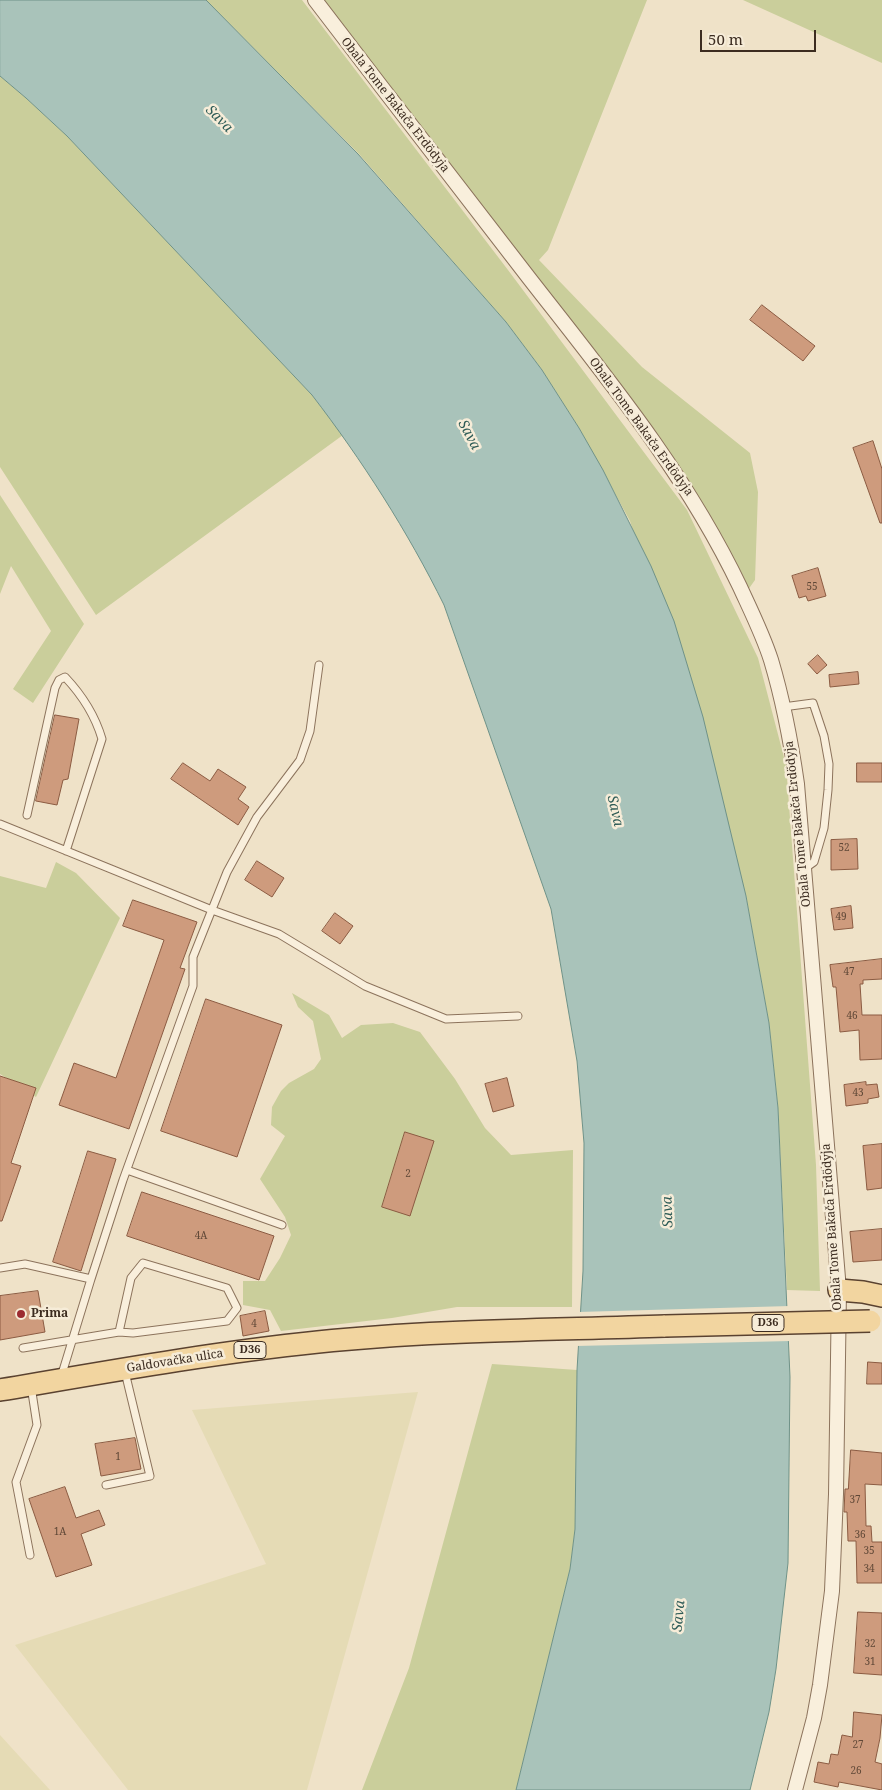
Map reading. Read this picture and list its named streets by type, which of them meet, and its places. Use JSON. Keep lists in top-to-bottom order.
{
  "streets": {
    "main road": ["D36", "Galdovačka ulica"],
    "street": ["Obala Tome Bakača Erdödyja"]
  },
  "water": ["Sava"],
  "places": ["Prima"],
  "house_numbers": [
    "55",
    "52",
    "49",
    "47",
    "46",
    "43",
    "2",
    "4A",
    "4",
    "1",
    "37",
    "1A",
    "36",
    "35",
    "34",
    "32",
    "31",
    "27",
    "26"
  ],
  "scale_bar": "50 m"
}
